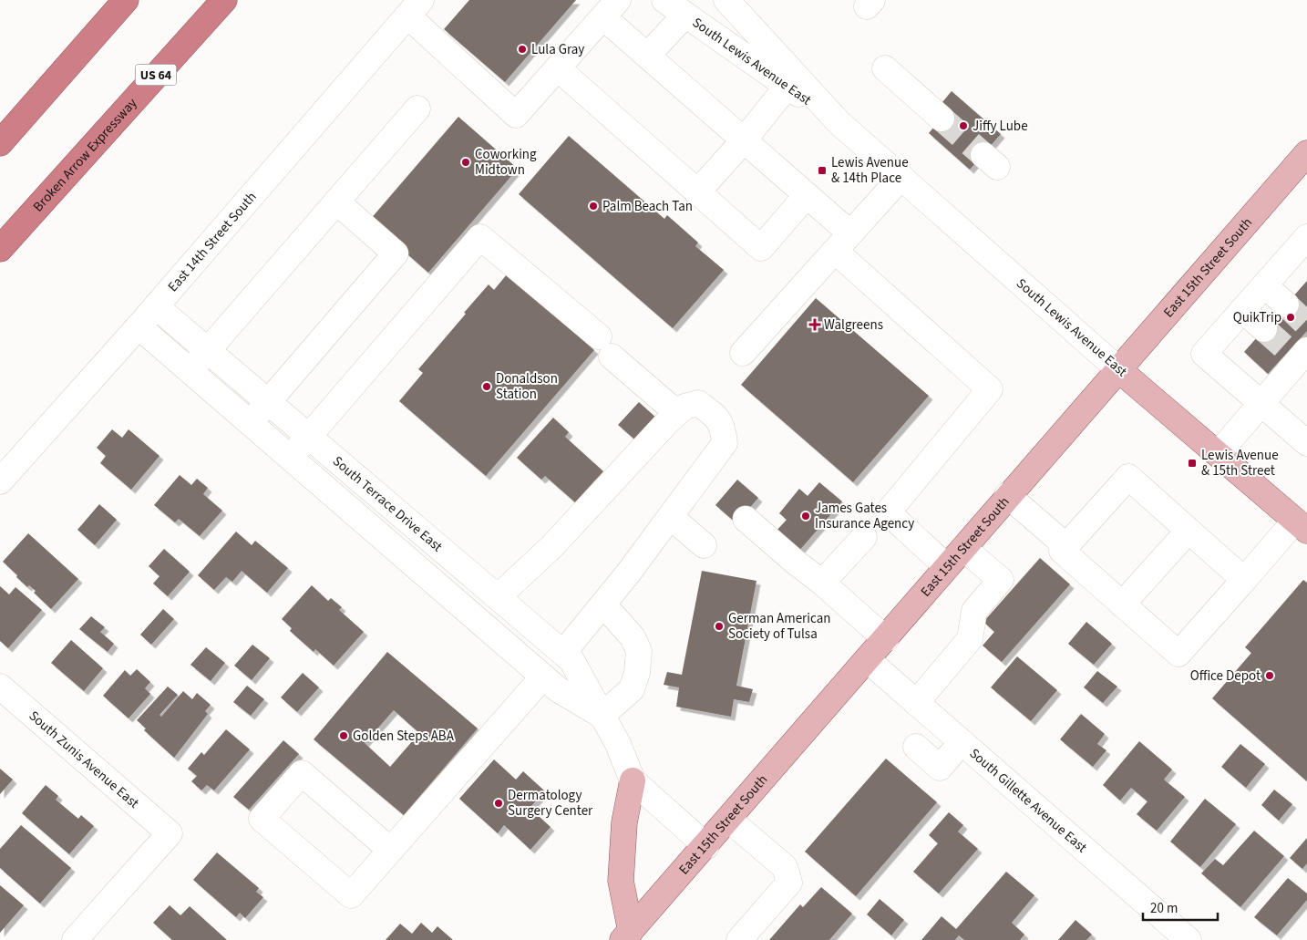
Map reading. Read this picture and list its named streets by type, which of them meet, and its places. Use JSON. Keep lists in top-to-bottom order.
{
  "streets": {
    "highway": ["US 64", "Broken Arrow Expressway"],
    "main road": ["South Lewis Avenue East", "East 15th Street South"],
    "street": [
      "East 14th Street South",
      "South Terrace Drive East",
      "South Zunis Avenue East",
      "South Gillette Avenue East"
    ]
  },
  "crossings": [
    ["South Lewis Avenue East", "East 15th Street South"],
    ["East 14th Street South", "South Terrace Drive East"],
    ["East 15th Street South", "South Terrace Drive East"],
    ["East 15th Street South", "South Gillette Avenue East"]
  ],
  "places": {
    "other": [
      "Lula Gray",
      "Jiffy Lube",
      "Coworking Midtown",
      "Palm Beach Tan",
      "QuikTrip",
      "Donaldson Station",
      "James Gates Insurance Agency",
      "German American Society of Tulsa",
      "Office Depot",
      "Golden Steps ABA",
      "Dermatology Surgery Center"
    ],
    "transit": ["Lewis Avenue & 14th Place", "Lewis Avenue & 15th Street"],
    "health": ["Walgreens"]
  },
  "scale_bar": "20 m"
}
